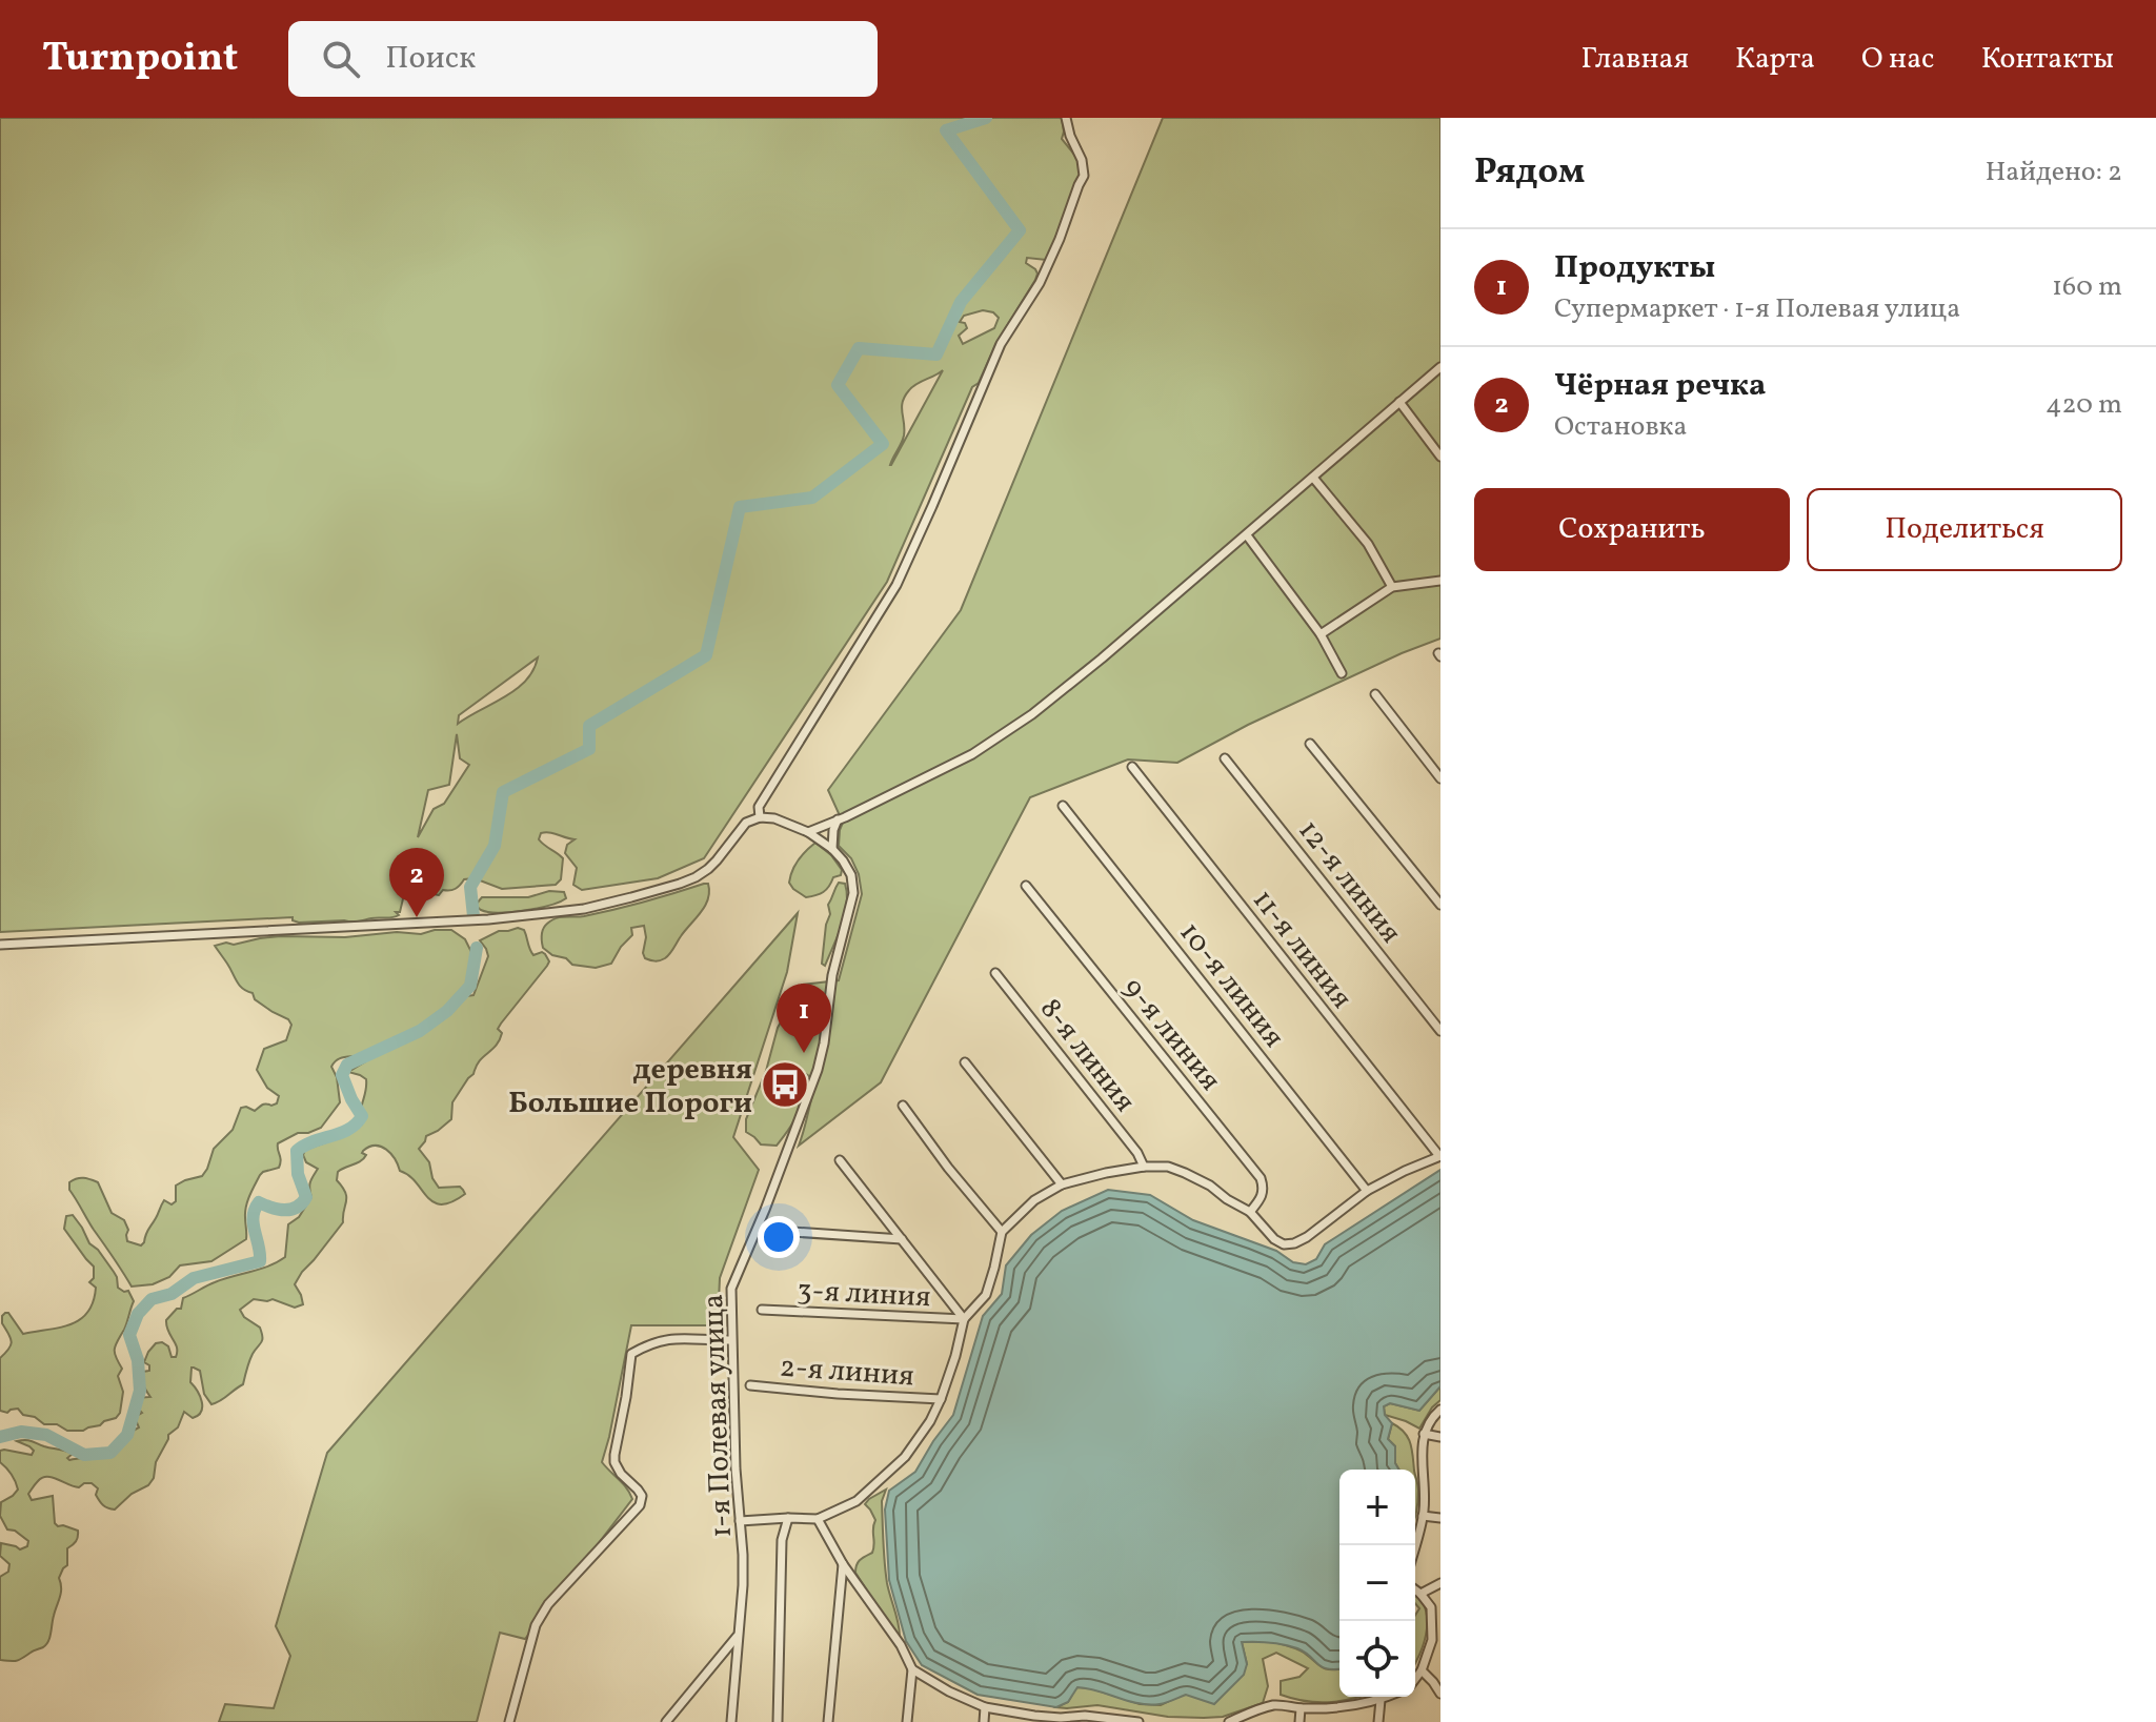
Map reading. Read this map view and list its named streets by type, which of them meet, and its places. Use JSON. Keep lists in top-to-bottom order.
{
  "streets": {
    "street": [
      "12-я линия",
      "11-я линия",
      "10-я линия",
      "9-я линия",
      "8-я линия",
      "3-я линия",
      "2-я линия",
      "1-я Полевая улица"
    ]
  },
  "places": {
    "bus stop": ["деревня Большие Пороги"]
  },
  "page": {
    "header": "Turnpoint",
    "search": "Поиск",
    "nav": [
      "Главная",
      "Карта",
      "О нас",
      "Контакты"
    ],
    "heading": ["Рядом", "Найдено: 2"],
    "list": [
      {
        "mark": "1",
        "name": "Продукты",
        "note": "Супермаркет · 1-я Полевая улица",
        "value": "160 m"
      },
      {
        "mark": "2",
        "name": "Чёрная речка",
        "note": "Остановка",
        "value": "420 m"
      }
    ],
    "buttons": ["Сохранить", "Поделиться"],
    "pins": ["2", "1"],
    "map_buttons": ["+", "−"]
  }
}
